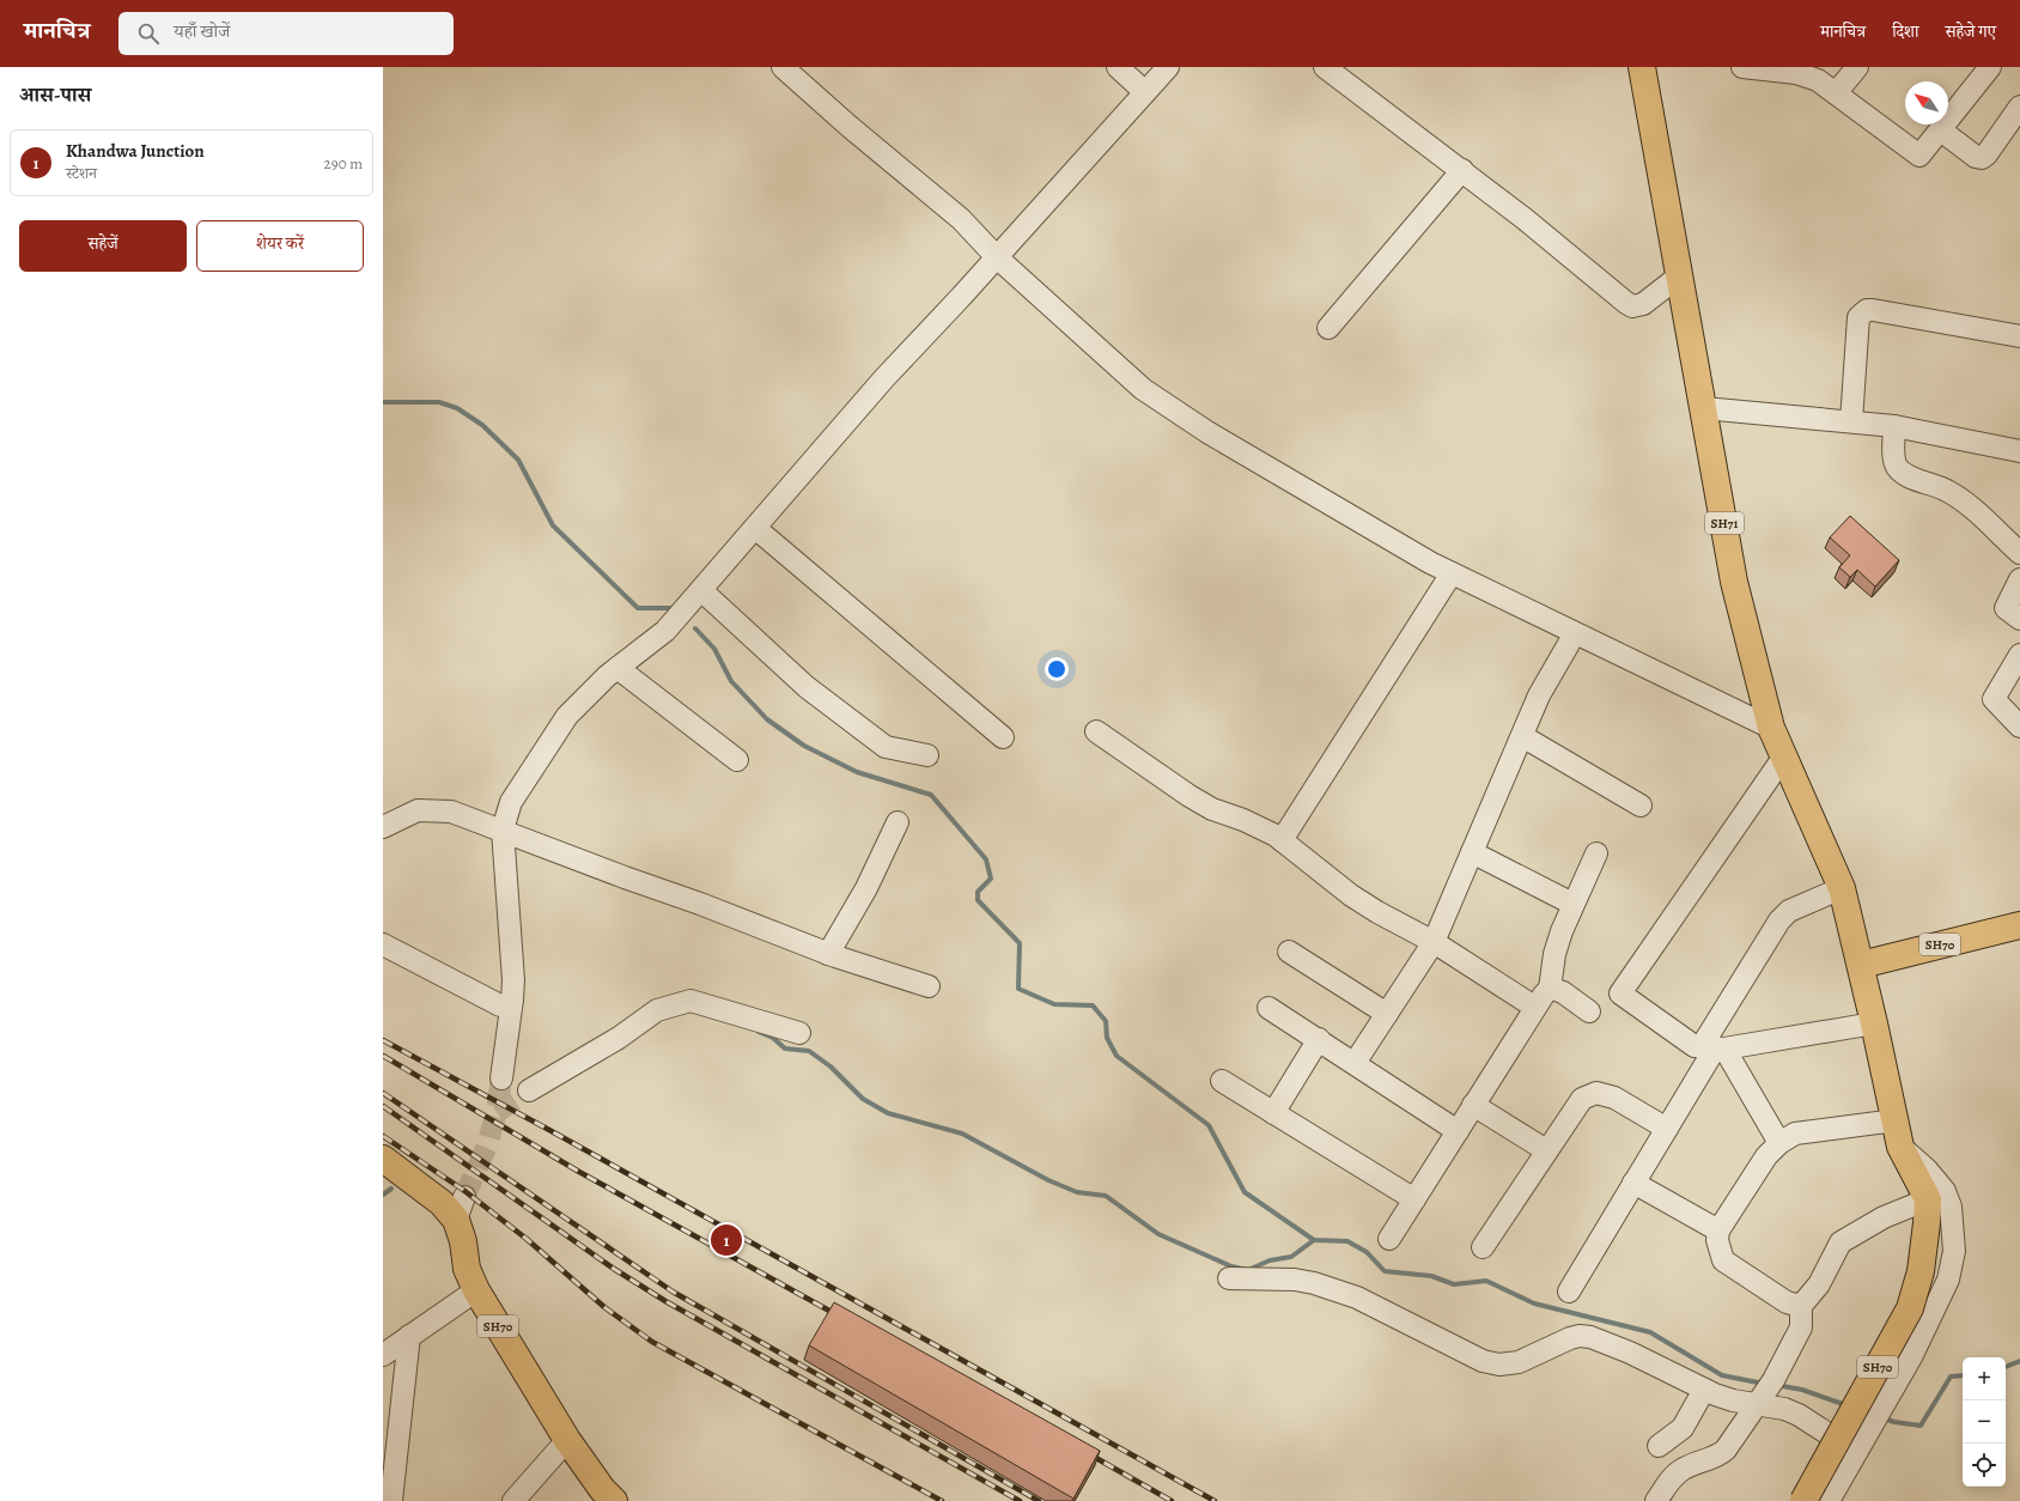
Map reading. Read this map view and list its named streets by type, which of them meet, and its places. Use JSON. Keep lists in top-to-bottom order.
{
  "streets": {
    "main road": ["SH71", "SH70"]
  },
  "crossings": [
    ["SH71", "SH70"]
  ],
  "north": "top left",
  "page": {
    "header": "मानचित्र",
    "search": "यहाँ खोजें",
    "nav": ["मानचित्र", "दिशा", "सहेजे गए"],
    "heading": "आस-पास",
    "list": [
      {
        "mark": "1",
        "name": "Khandwa Junction",
        "note": "स्टेशन",
        "value": "290 m"
      }
    ],
    "buttons": ["सहेजें", "शेयर करें"],
    "pins": "1",
    "map_buttons": ["+", "−"]
  }
}
